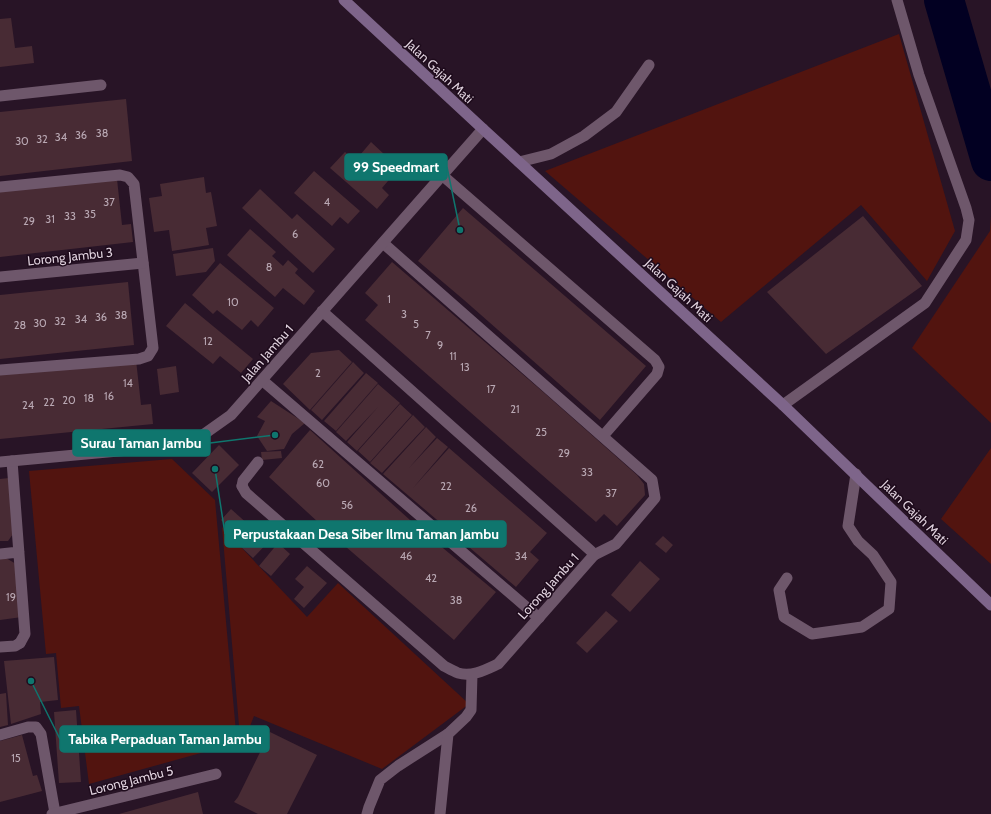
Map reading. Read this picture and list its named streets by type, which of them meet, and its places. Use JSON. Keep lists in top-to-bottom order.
{
  "streets": {
    "main road": ["Jalan Gajah Mati"],
    "street": [
      "Lorong Jambu 3",
      "Jalan Jambu 1",
      "Lorong Jambu 1",
      "Lorong Jambu 5"
    ]
  },
  "crossings": [
    ["Jalan Gajah Mati", "Jalan Jambu 1"],
    ["Jalan Jambu 1", "Lorong Jambu 1"]
  ],
  "places": [
    "99 Speedmart",
    "Surau Taman Jambu",
    "Perpustakaan Desa Siber Ilmu Taman Jambu",
    "Tabika Perpaduan Taman Jambu"
  ],
  "house_numbers": [
    "38",
    "36",
    "34",
    "32",
    "30",
    "37",
    "4",
    "35",
    "33",
    "31",
    "29",
    "6",
    "8",
    "1",
    "10",
    "3",
    "38",
    "36",
    "34",
    "32",
    "30",
    "5",
    "28",
    "7",
    "12",
    "9",
    "11",
    "13",
    "2",
    "14",
    "17",
    "16",
    "18",
    "20",
    "22",
    "24",
    "21",
    "25",
    "29",
    "62",
    "33",
    "60",
    "22",
    "37",
    "56",
    "26",
    "46",
    "34",
    "42",
    "19",
    "38",
    "15"
  ]
}
